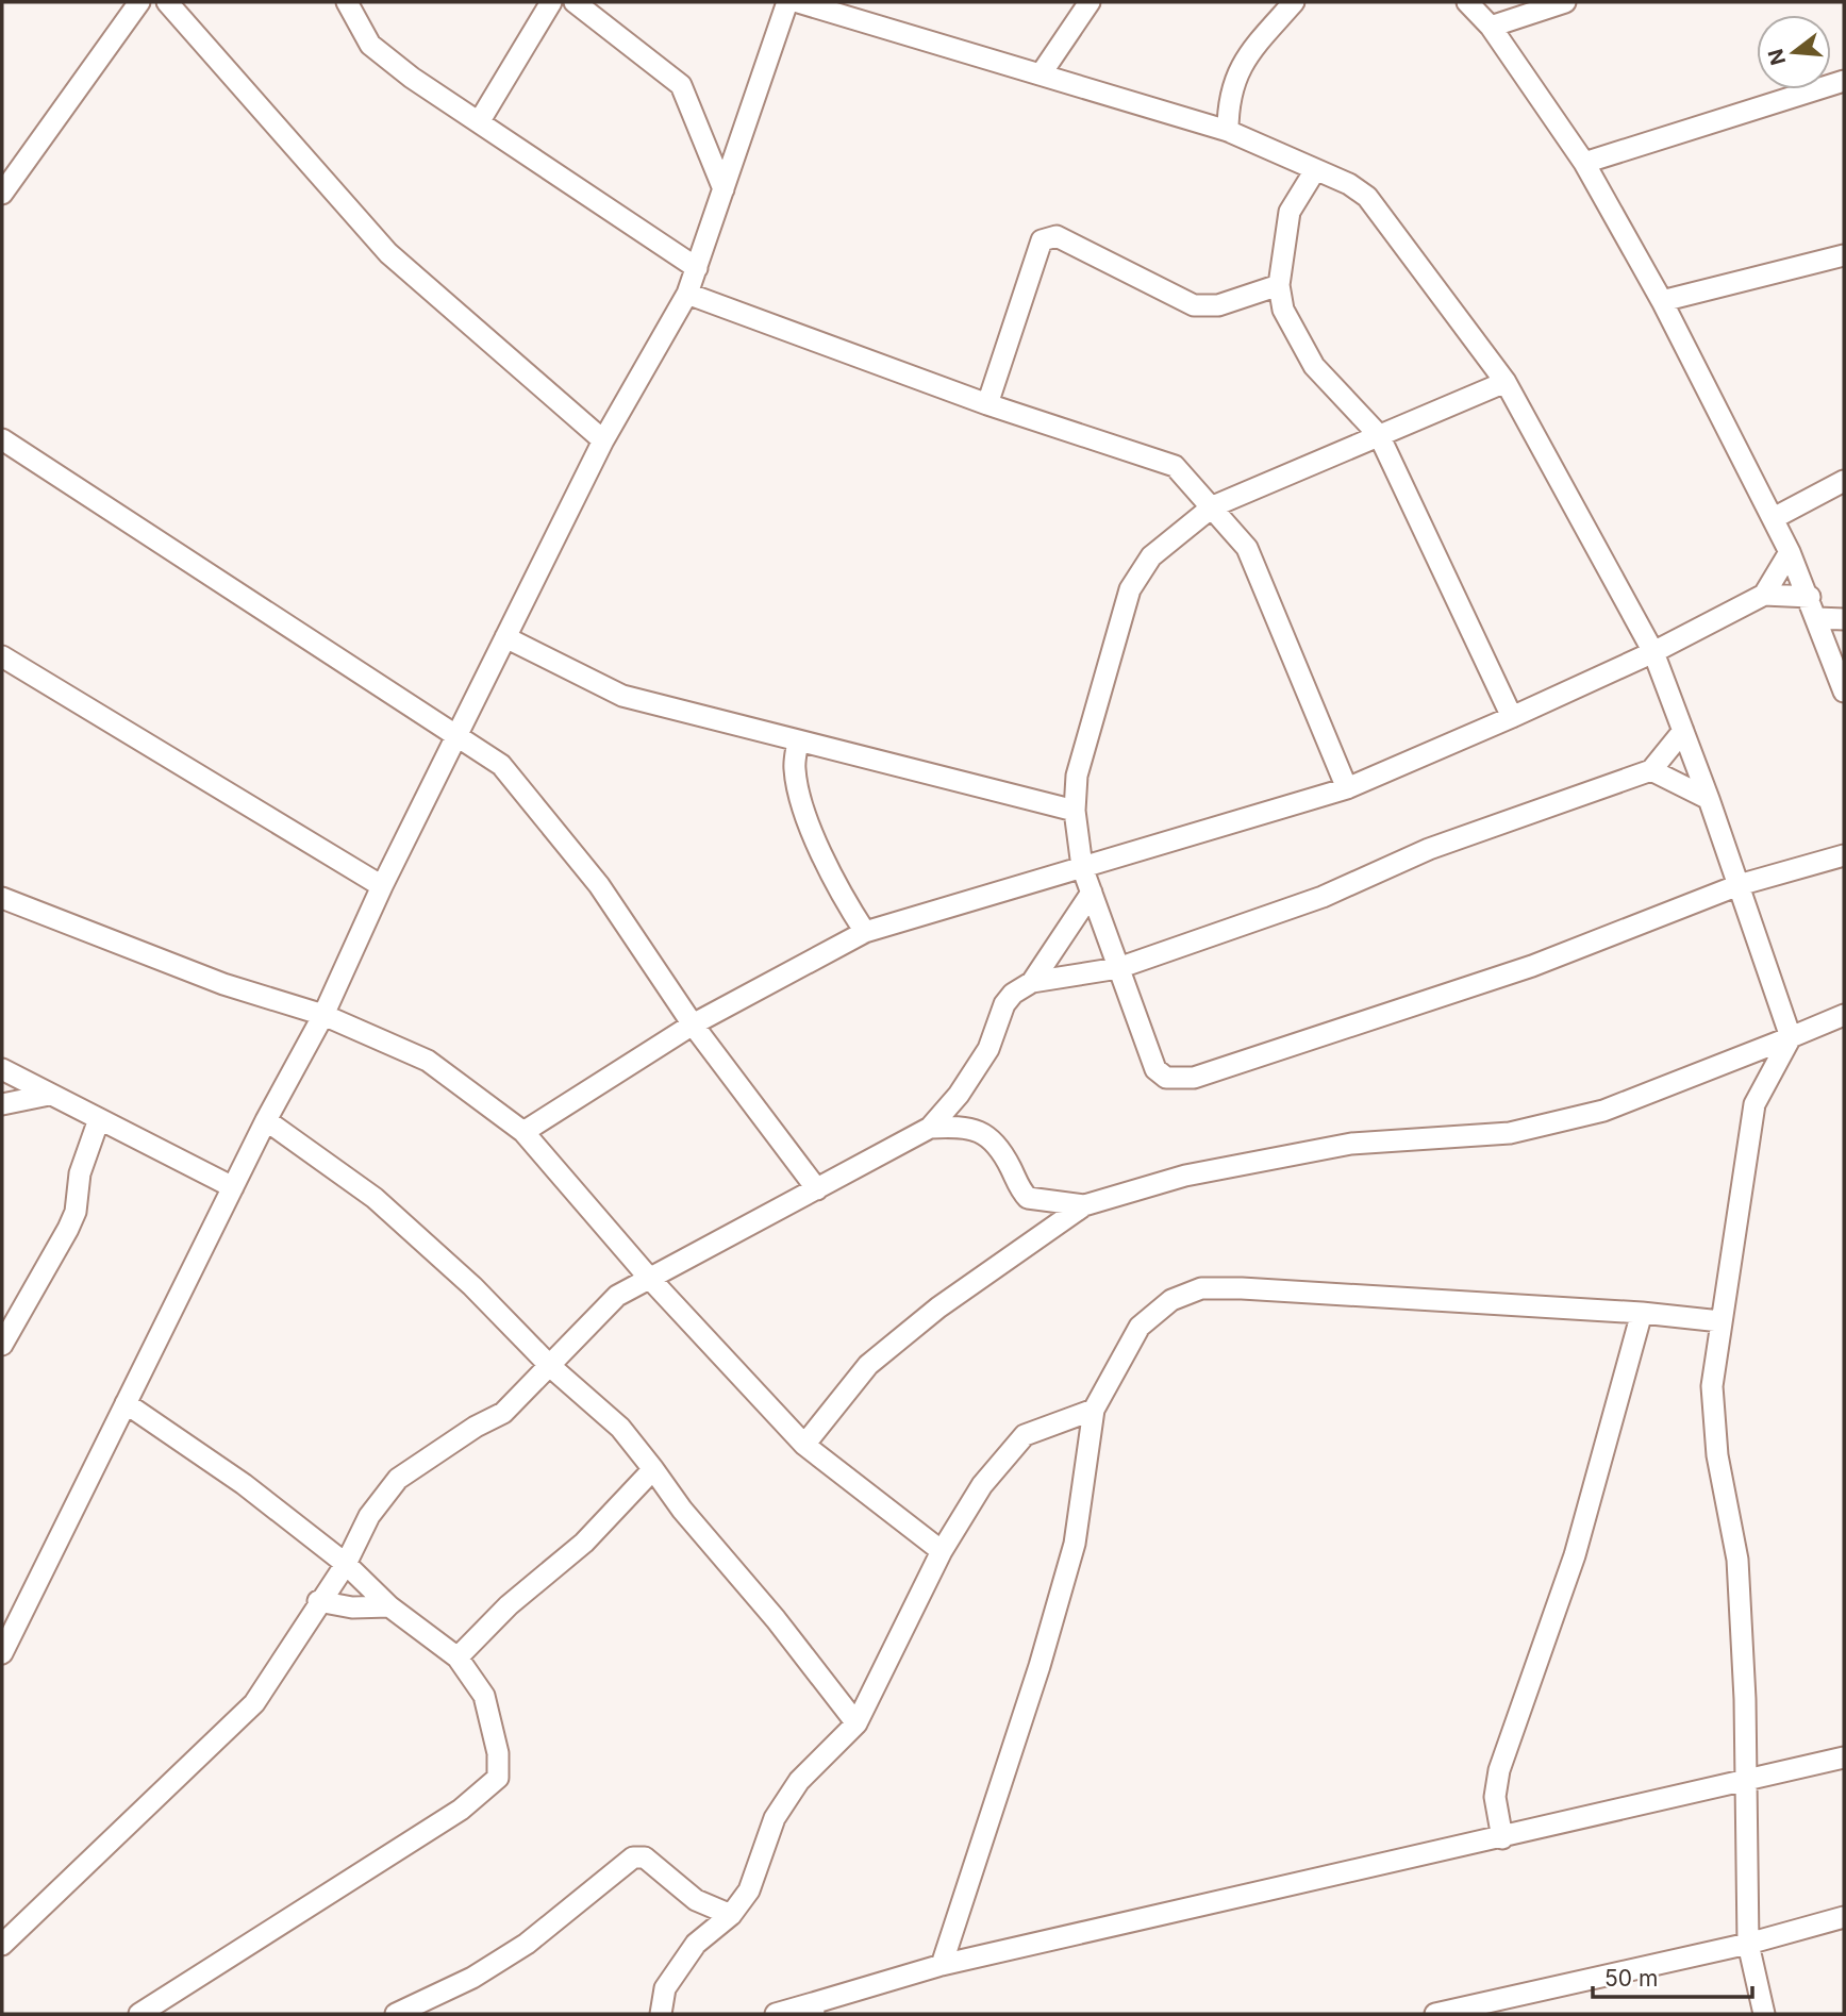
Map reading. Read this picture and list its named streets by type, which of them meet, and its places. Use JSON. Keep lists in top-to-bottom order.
{
  "scale_bar": "50 m",
  "north": "left"
}
